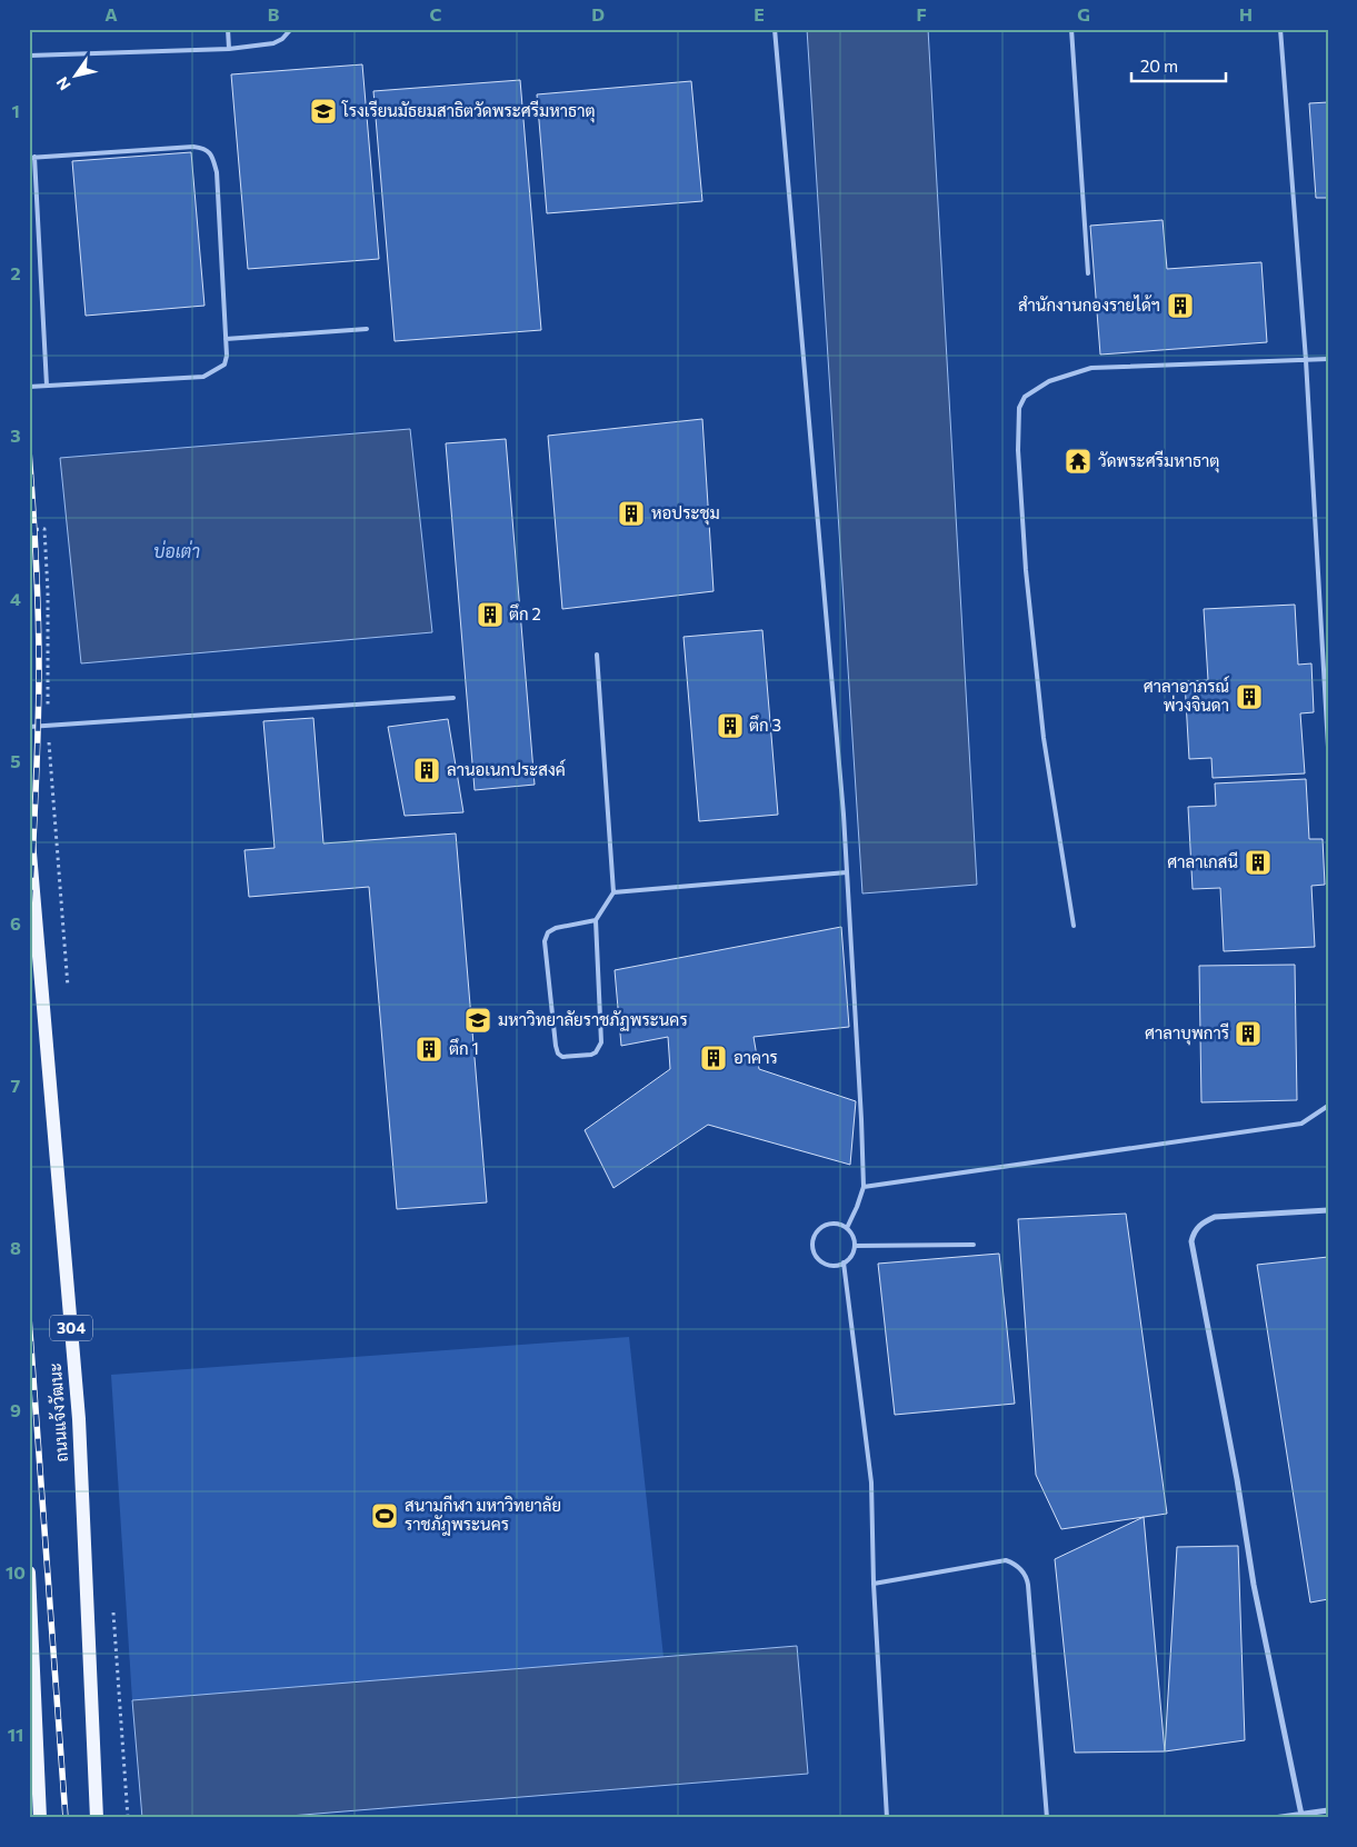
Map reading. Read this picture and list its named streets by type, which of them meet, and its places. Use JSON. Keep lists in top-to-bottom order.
{
  "streets": {
    "main road": ["304", "ถนนแจ้งวัฒนะ"]
  },
  "water": ["บ่อเต่า"],
  "places": {
    "school or university": ["โรงเรียนมัธยมสาธิตวัดพระศรีมหาธาตุ", "มหาวิทยาลัยราชภัฏพระนคร"],
    "building": [
      "สำนักงานกองรายได้ฯ",
      "หอประชุม",
      "ตึก 2",
      "ศาลาอาภรณ์ พ่วงจินดา",
      "ตึก 3",
      "ลานอเนกประสงค์",
      "ศาลาเกสนี",
      "ศาลาบุพการี",
      "ตึก 1",
      "อาคาร"
    ],
    "temple": ["วัดพระศรีมหาธาตุ"],
    "sports": ["สนามกีฬา มหาวิทยาลัย ราชภัฎพระนคร"]
  },
  "scale_bar": "20 m",
  "north": "bottom left",
  "grid": {
    "columns": [
      "A",
      "B",
      "C",
      "D",
      "E",
      "F",
      "G",
      "H"
    ],
    "rows": [
      "1",
      "2",
      "3",
      "4",
      "5",
      "6",
      "7",
      "8",
      "9",
      "10",
      "11"
    ]
  }
}
